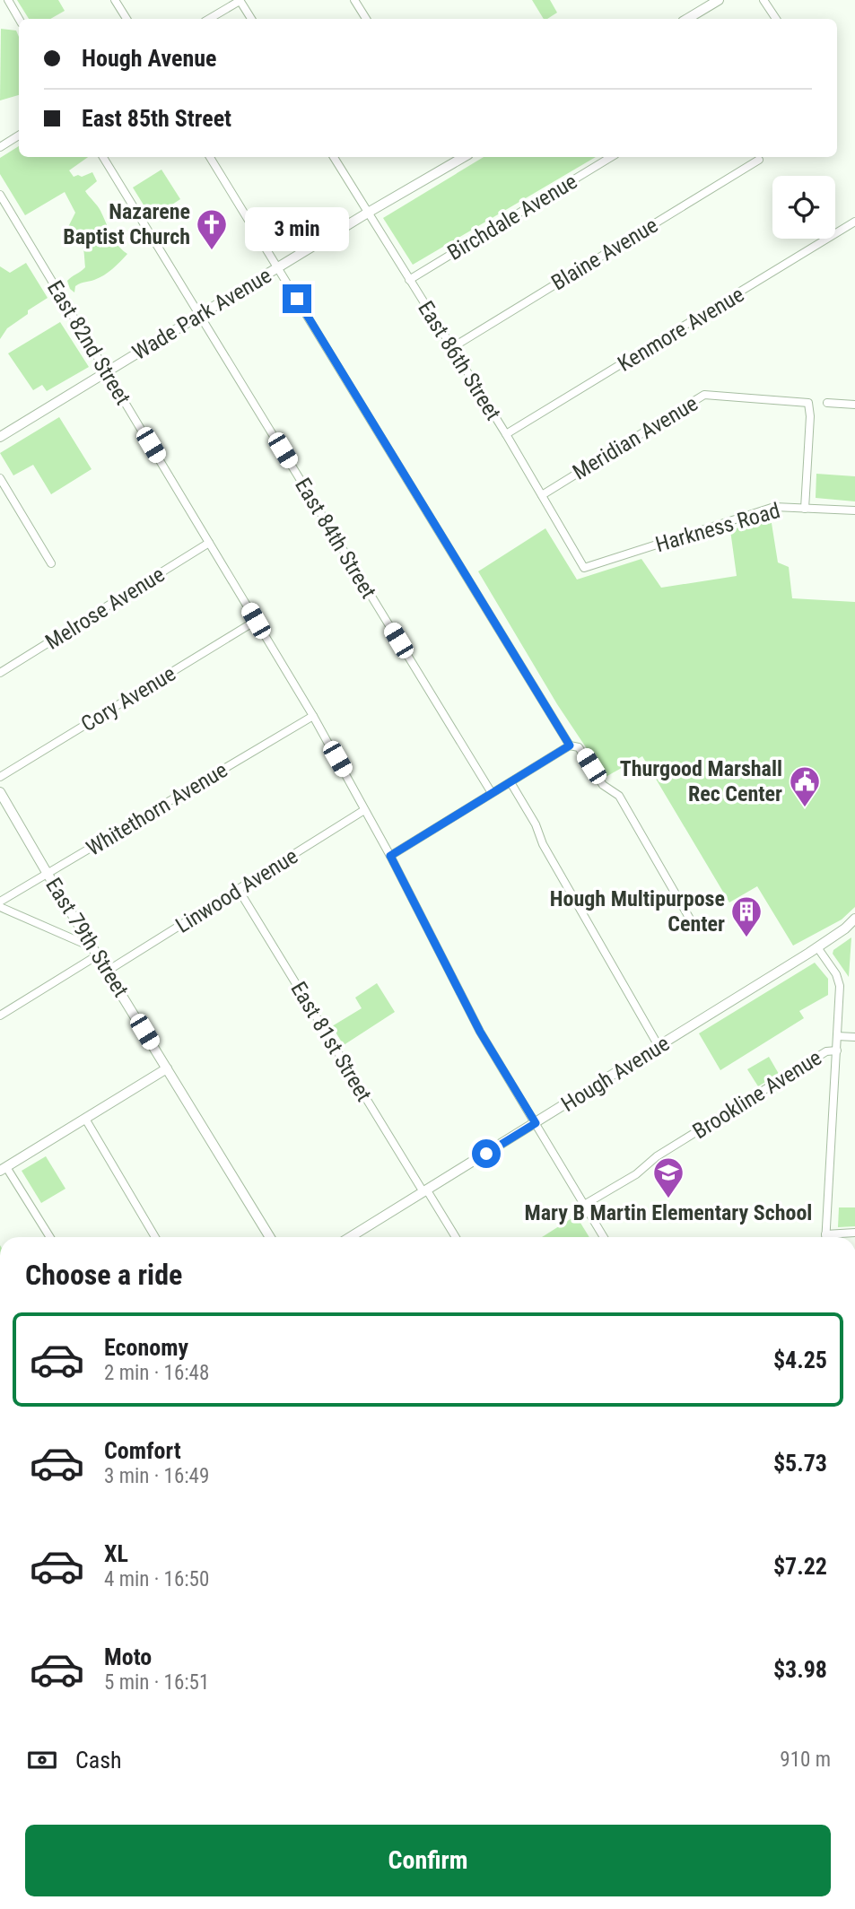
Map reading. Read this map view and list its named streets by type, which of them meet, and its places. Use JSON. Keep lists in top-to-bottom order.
{
  "streets": {
    "street": [
      "Birchdale Avenue",
      "Blaine Avenue",
      "Wade Park Avenue",
      "Kenmore Avenue",
      "East 82nd Street",
      "East 86th Street",
      "Meridian Avenue",
      "Harkness Road",
      "East 84th Street",
      "Melrose Avenue",
      "Cory Avenue",
      "Whitethorn Avenue",
      "Linwood Avenue",
      "East 79th Street",
      "East 81st Street",
      "Hough Avenue",
      "Brookline Avenue"
    ]
  },
  "crossings": [
    ["Birchdale Avenue", "East 86th Street"],
    ["Blaine Avenue", "East 86th Street"],
    ["Wade Park Avenue", "East 82nd Street"],
    ["Wade Park Avenue", "East 86th Street"],
    ["Wade Park Avenue", "East 84th Street"],
    ["Kenmore Avenue", "East 86th Street"],
    ["East 82nd Street", "Melrose Avenue"],
    ["East 82nd Street", "Cory Avenue"],
    ["East 82nd Street", "Whitethorn Avenue"],
    ["East 82nd Street", "Linwood Avenue"],
    ["East 82nd Street", "Hough Avenue"],
    ["East 82nd Street", "Brookline Avenue"],
    ["East 86th Street", "Meridian Avenue"],
    ["East 86th Street", "Harkness Road"],
    ["Meridian Avenue", "Harkness Road"],
    ["Whitethorn Avenue", "East 79th Street"],
    ["Linwood Avenue", "East 79th Street"],
    ["Linwood Avenue", "East 81st Street"],
    ["East 81st Street", "Hough Avenue"]
  ],
  "places": {
    "church": ["Nazarene Baptist Church"],
    "public building": ["Thurgood Marshall Rec Center"],
    "building": ["Hough Multipurpose Center"],
    "school or university": ["Mary B Martin Elementary School"]
  },
  "page": {
    "banner": ["Hough Avenue", "East 85th Street"],
    "bubble": "3 min",
    "heading": "Choose a ride",
    "list": [
      {
        "name": "Economy",
        "note": "2 min · 16:48",
        "value": "$4.25"
      },
      {
        "name": "Comfort",
        "note": "3 min · 16:49",
        "value": "$5.73"
      },
      {
        "name": "XL",
        "note": "4 min · 16:50",
        "value": "$7.22"
      },
      {
        "name": "Moto",
        "note": "5 min · 16:51",
        "value": "$3.98"
      }
    ],
    "pay": ["Cash", "910 m"],
    "buttons": "Confirm"
  }
}
